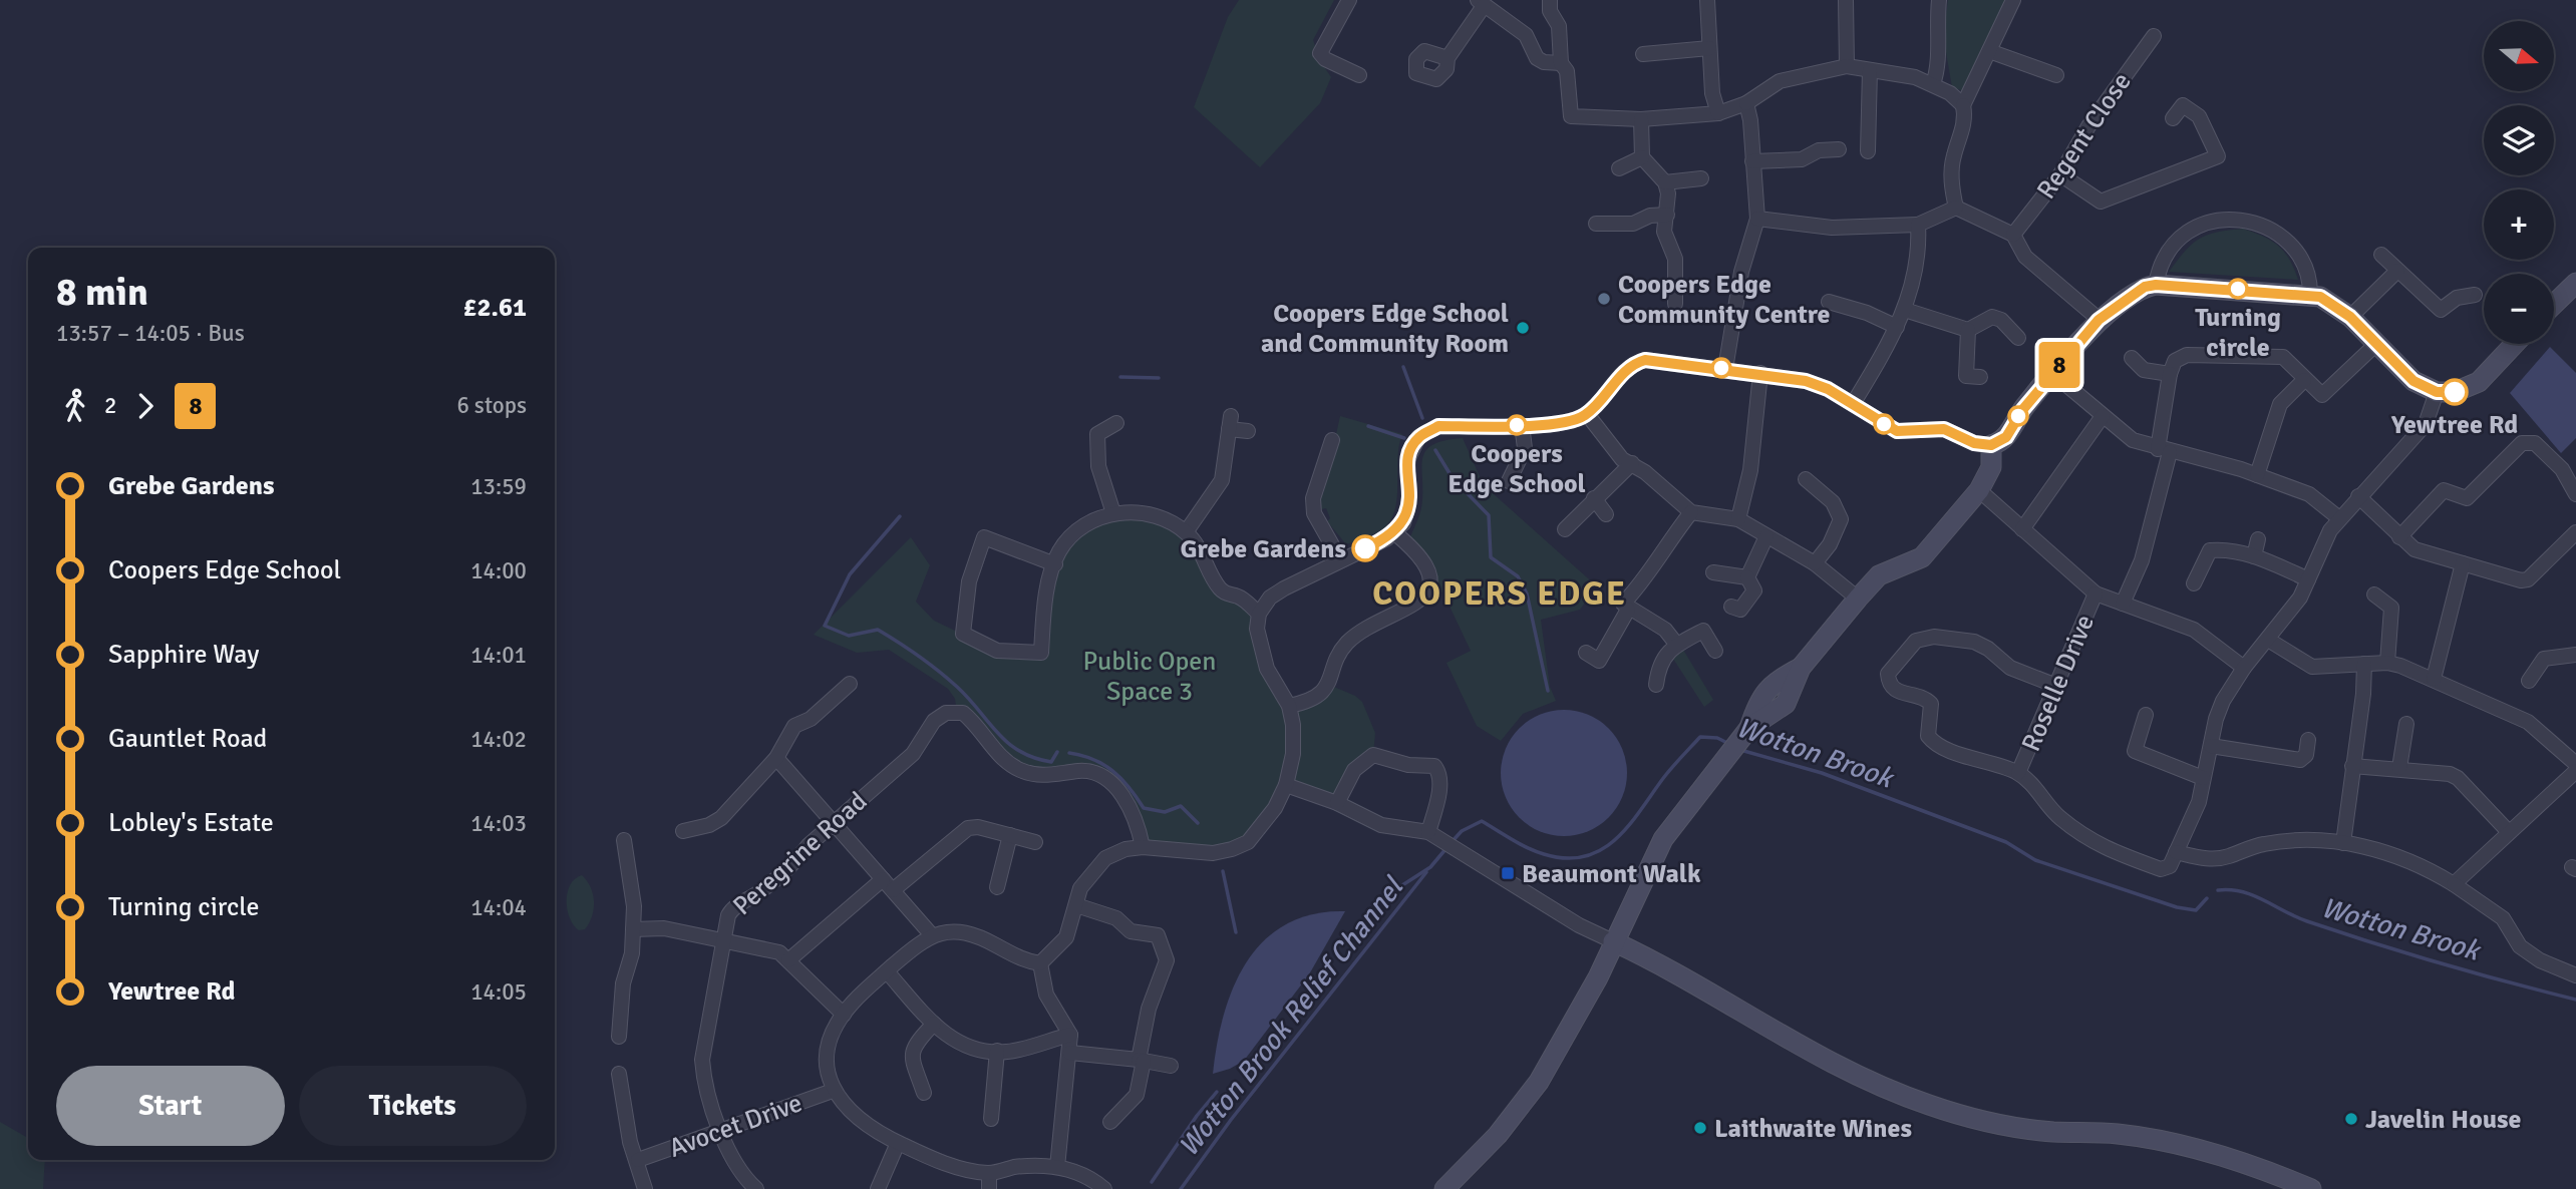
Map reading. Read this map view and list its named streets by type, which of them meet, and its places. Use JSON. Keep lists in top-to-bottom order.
{
  "streets": {
    "street": [
      "Regent Close",
      "Roselle Drive",
      "Peregrine Road",
      "Avocet Drive"
    ]
  },
  "crossings": [
    ["Peregrine Road", "Avocet Drive"]
  ],
  "districts": ["COOPERS EDGE"],
  "water": ["Wotton Brook", "Wotton Brook Relief Channel"],
  "parks": ["Public Open Space 3"],
  "places": {
    "other": [
      "Turning circle",
      "Coopers Edge Community Centre",
      "Coopers Edge School and Community Room",
      "Yewtree Rd",
      "Coopers Edge School",
      "Grebe Gardens",
      "Javelin House",
      "Laithwaite Wines"
    ],
    "transit": ["Beaumont Walk"]
  },
  "lines": ["bus line 8"],
  "north": "right",
  "page": {
    "on_map": "8",
    "map_buttons": ["+", "−"],
    "heading": ["8 min", "13:57 – 14:05 · Bus", "£2.61"],
    "legs": ["2", "8", "6 stops"],
    "list": [
      {
        "name": "Grebe Gardens",
        "value": "13:59"
      },
      {
        "name": "Coopers Edge School",
        "value": "14:00"
      },
      {
        "name": "Sapphire Way",
        "value": "14:01"
      },
      {
        "name": "Gauntlet Road",
        "value": "14:02"
      },
      {
        "name": "Lobley's Estate",
        "value": "14:03"
      },
      {
        "name": "Turning circle",
        "value": "14:04"
      },
      {
        "name": "Yewtree Rd",
        "value": "14:05"
      }
    ],
    "buttons": ["Start", "Tickets"]
  }
}
